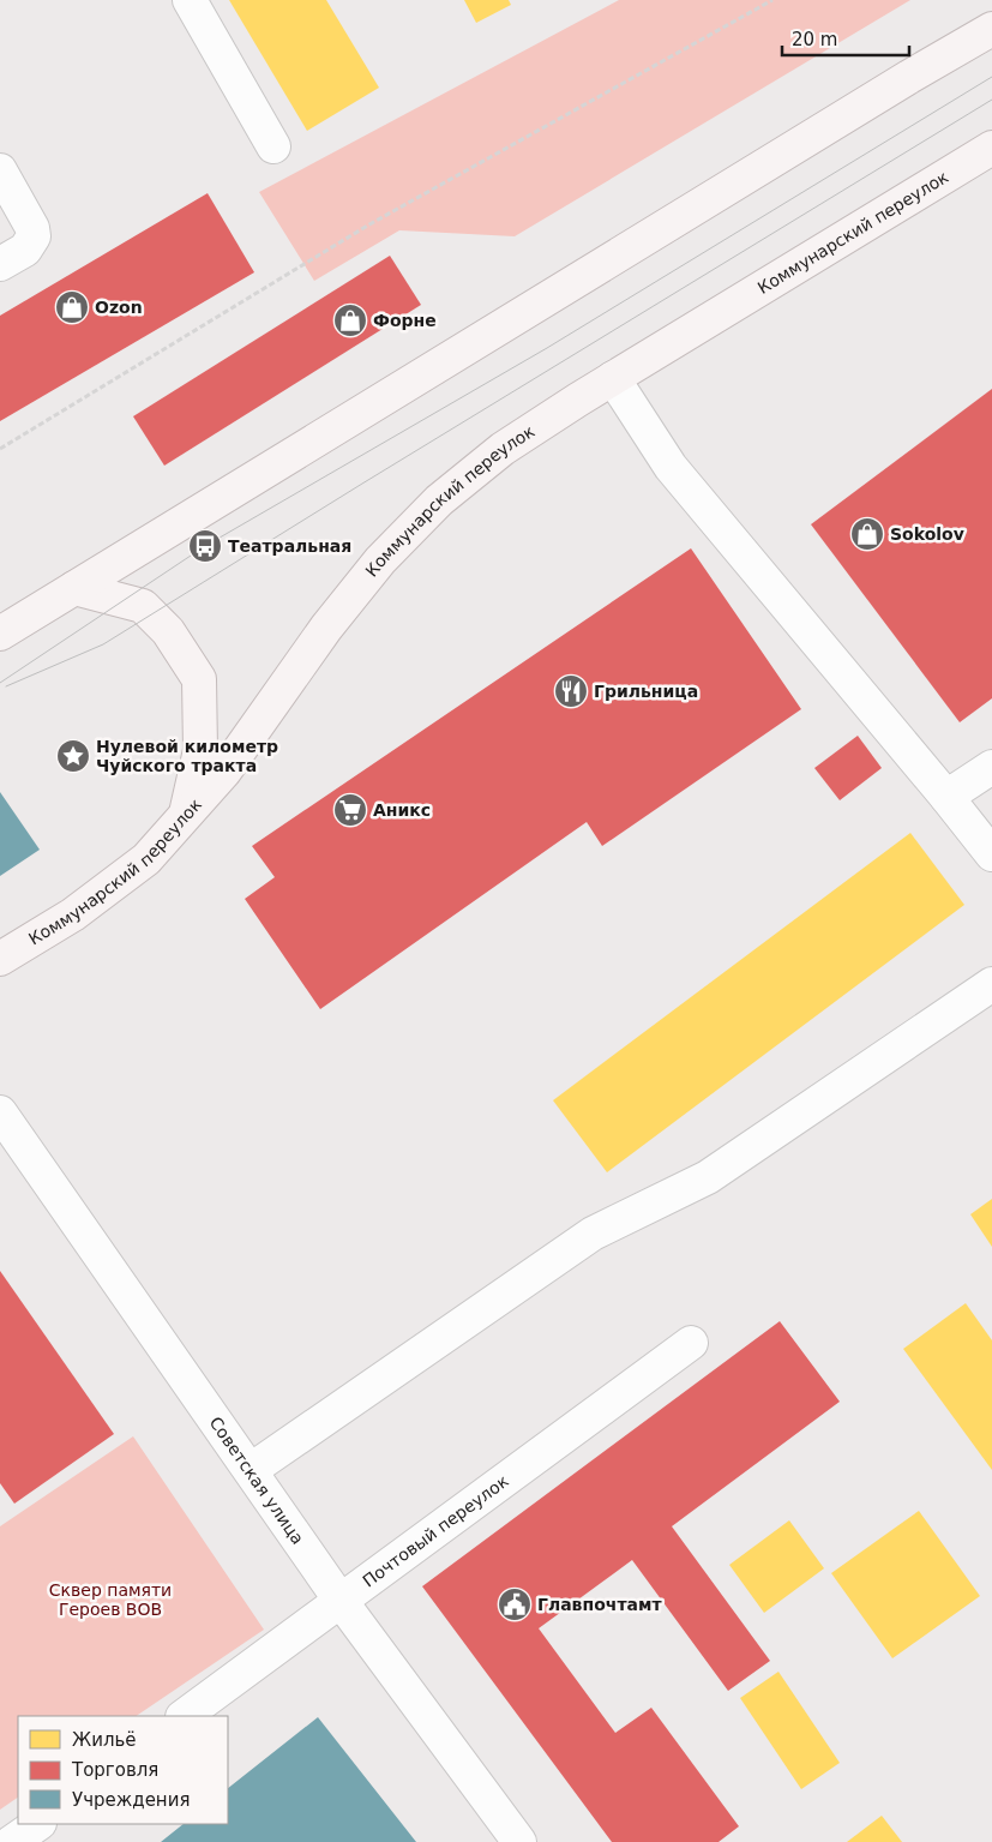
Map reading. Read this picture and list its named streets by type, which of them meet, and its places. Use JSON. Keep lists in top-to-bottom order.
{
  "streets": {
    "main road": ["Коммунарский переулок"],
    "street": ["Советская улица", "Почтовый переулок"]
  },
  "crossings": [
    ["Советская улица", "Почтовый переулок"]
  ],
  "parks": ["Сквер памяти Героев ВОВ"],
  "places": {
    "shop": ["Ozon", "Форне", "Sokolov"],
    "bus stop": ["Театральная"],
    "restaurant": ["Грильница"],
    "place": ["Нулевой километр Чуйского тракта"],
    "supermarket": ["Аникс"],
    "public building": ["Главпочтамт"]
  },
  "legend": ["Жильё", "Торговля", "Учреждения"],
  "scale_bar": "20 m"
}
